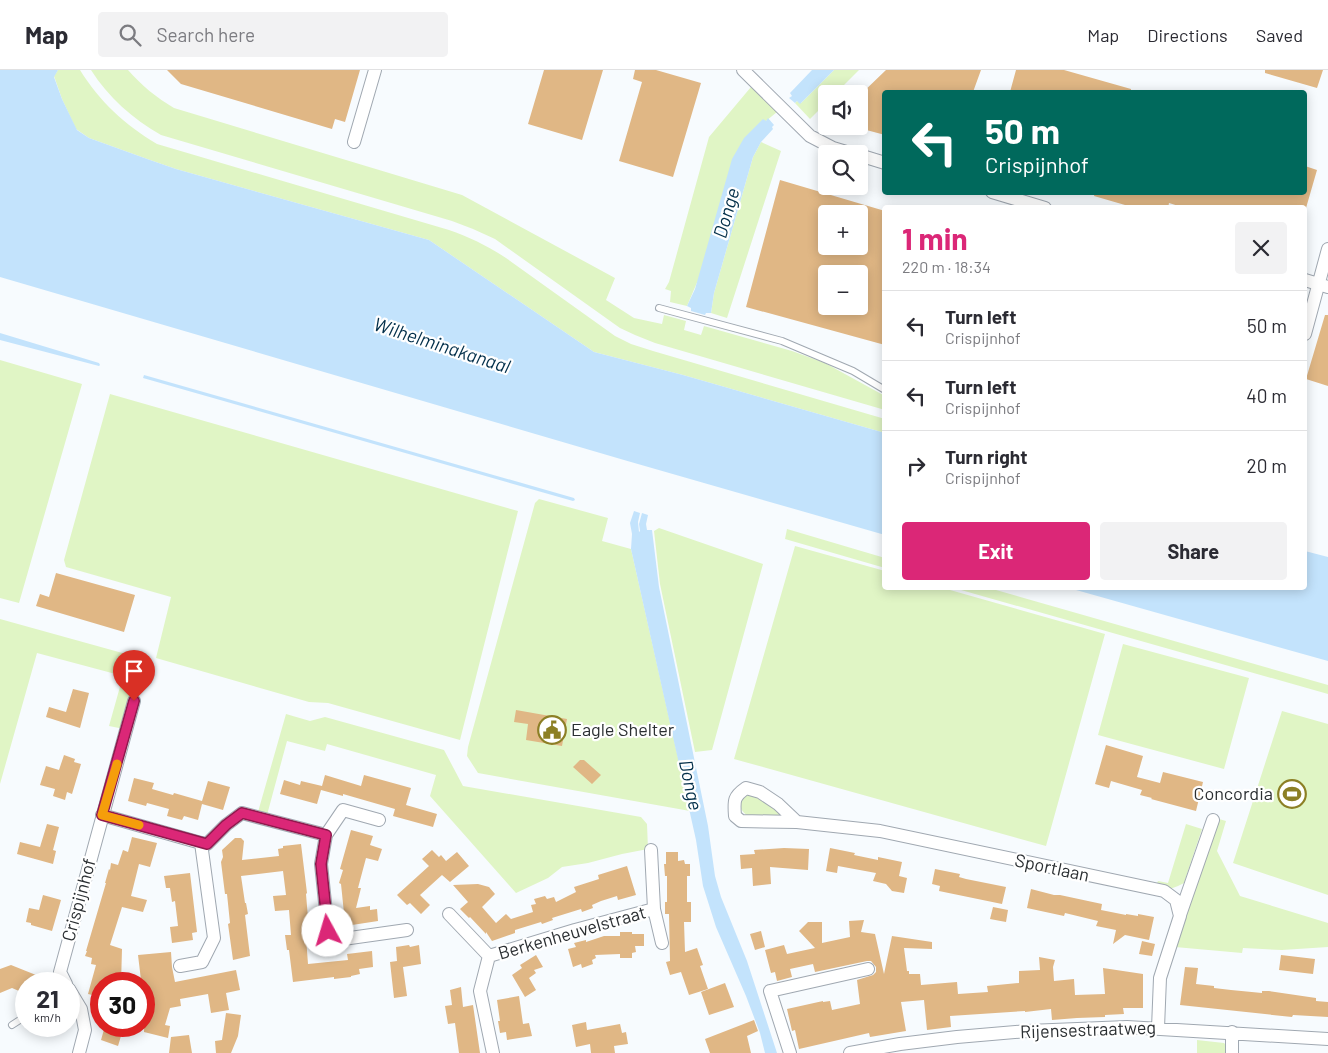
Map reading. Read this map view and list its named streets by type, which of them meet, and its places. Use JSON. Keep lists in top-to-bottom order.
{
  "streets": {
    "street": [
      "Sportlaan",
      "Crispijnhof",
      "Berkenheuvelstraat",
      "Rijensestraatweg"
    ]
  },
  "water": ["Donge", "Wilhelminakanaal"],
  "places": {
    "public building": ["Eagle Shelter"],
    "sports": ["Concordia"]
  },
  "page": {
    "header": "Map",
    "search": "Search here",
    "nav": ["Map", "Directions", "Saved"],
    "map_buttons": ["+", "−"],
    "turn": ["50 m", "Crispijnhof"],
    "heading": ["1 min", "220 m · 18:34"],
    "list": [
      {
        "name": "Turn left",
        "note": "Crispijnhof",
        "value": "50 m"
      },
      {
        "name": "Turn left",
        "note": "Crispijnhof",
        "value": "40 m"
      },
      {
        "name": "Turn right",
        "note": "Crispijnhof",
        "value": "20 m"
      }
    ],
    "buttons": ["Exit", "Share"],
    "speed": "21 km/h",
    "limit": "30"
  }
}
